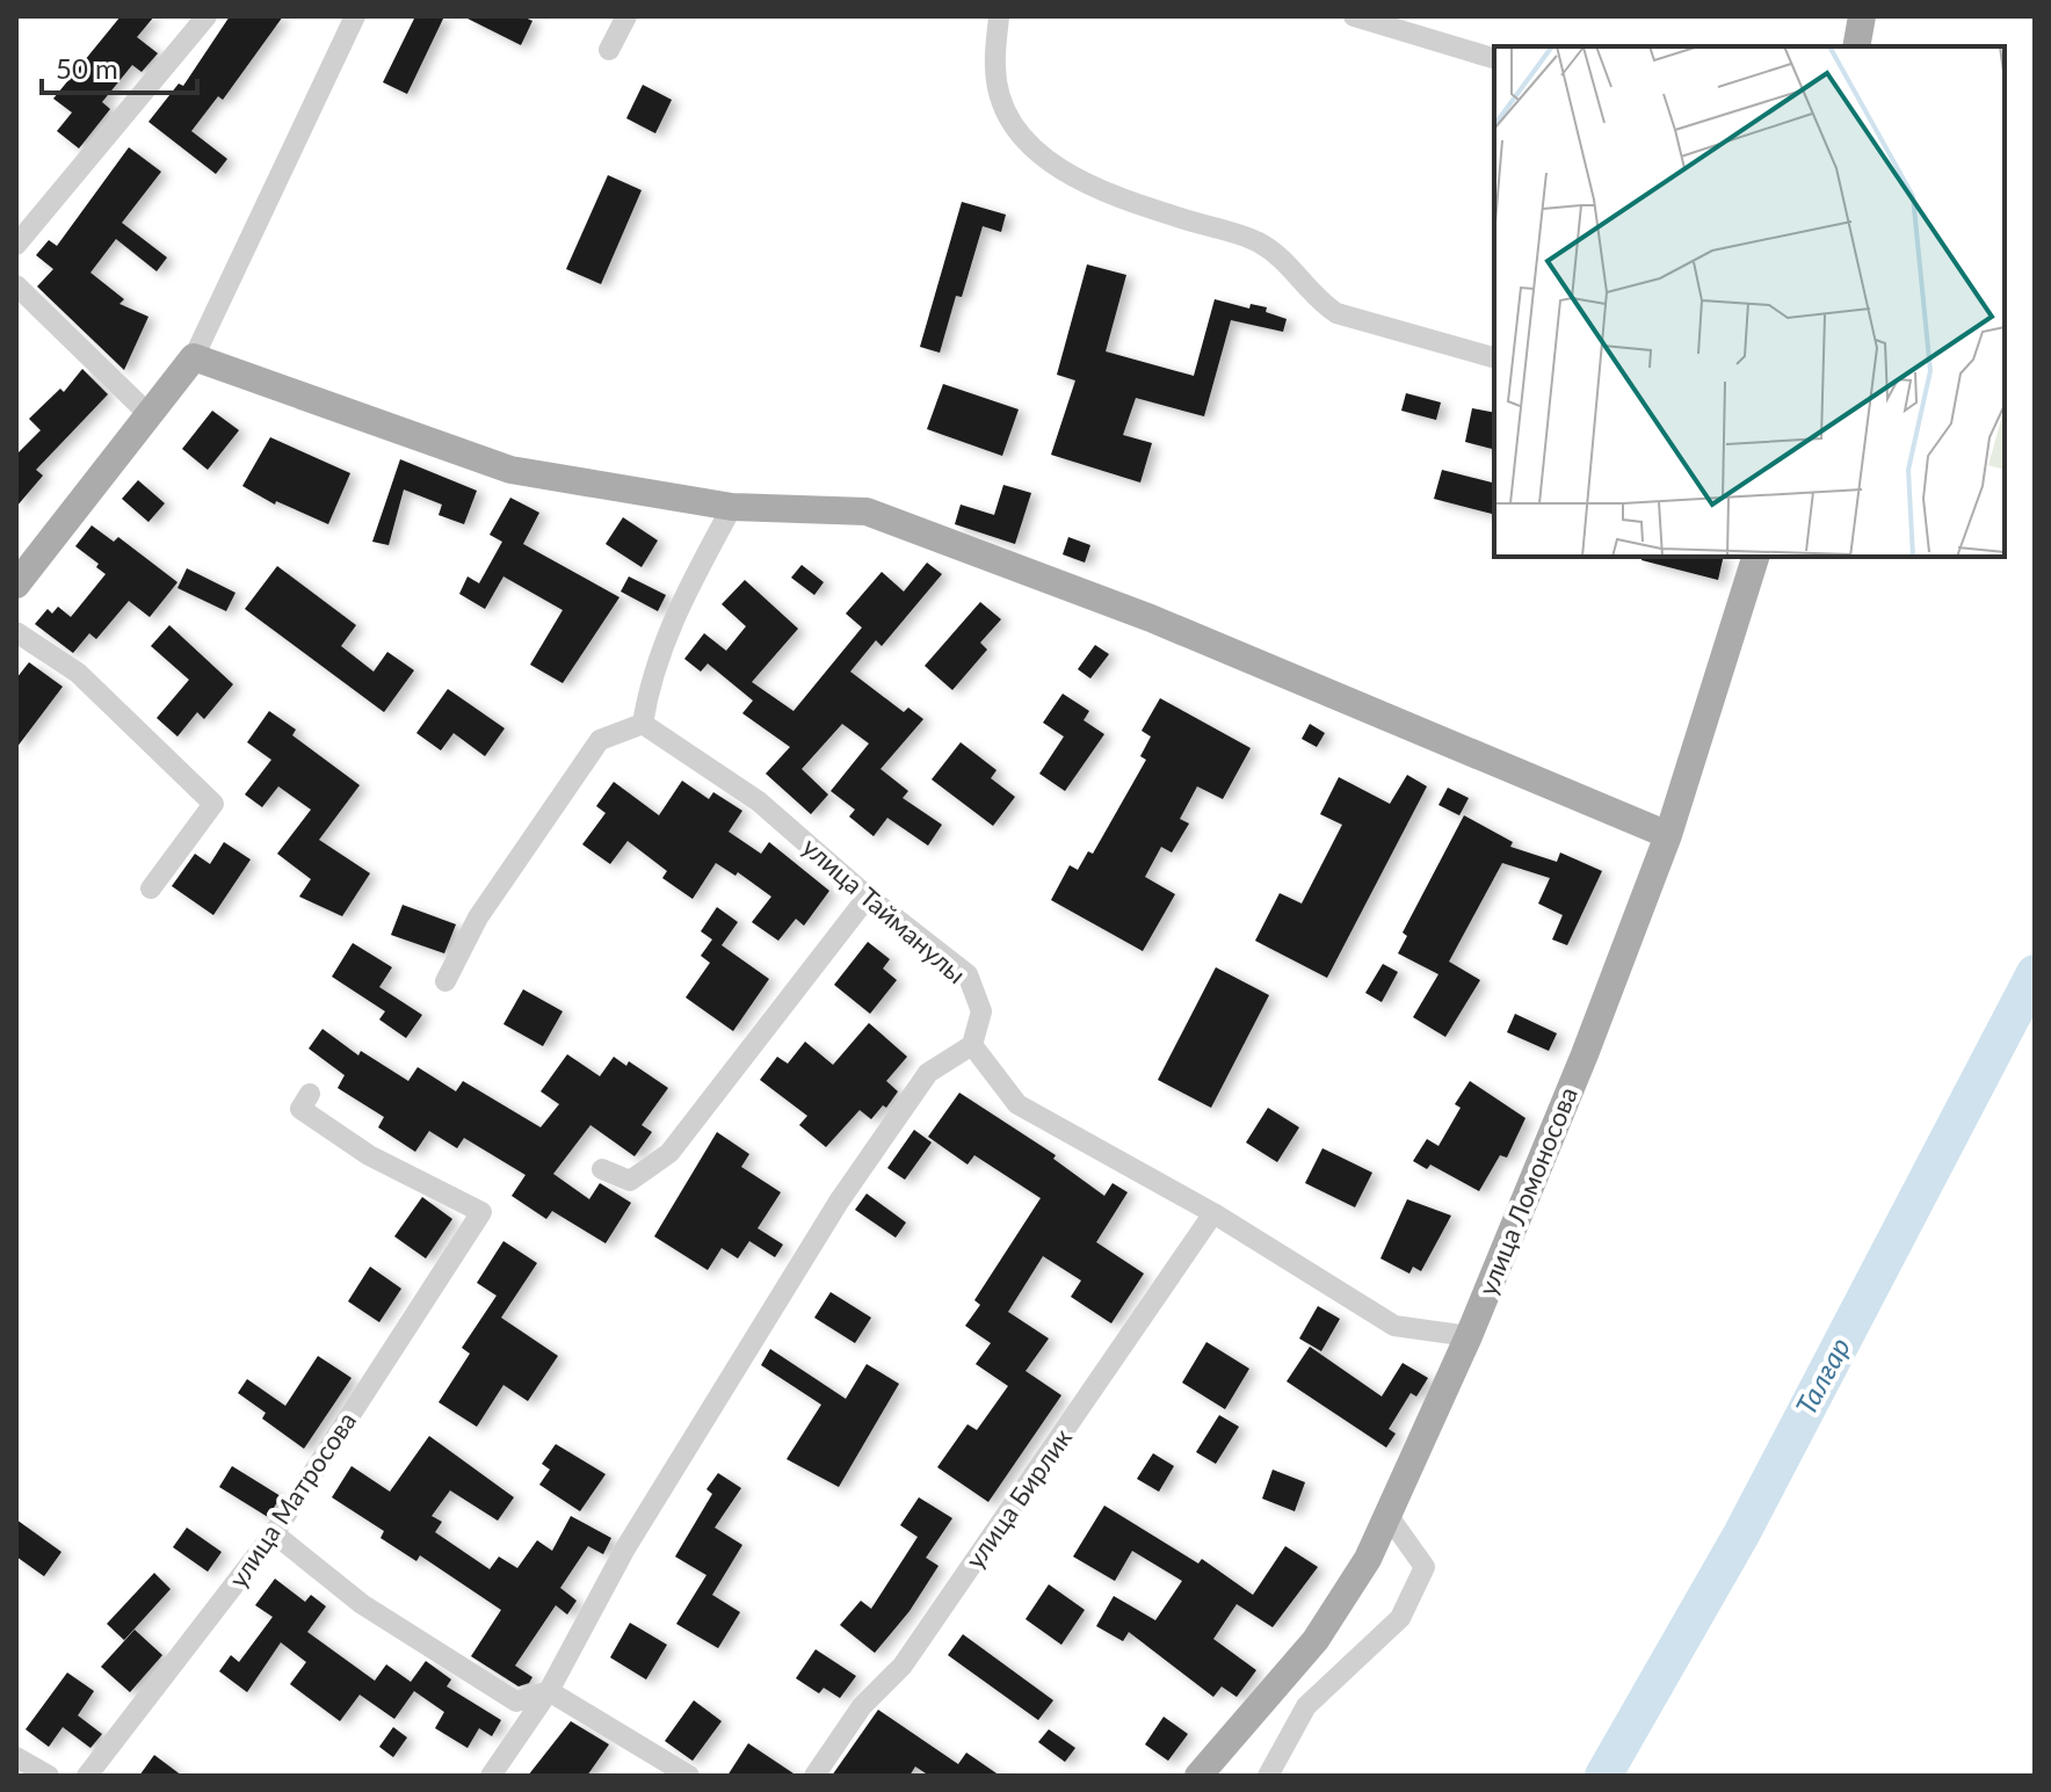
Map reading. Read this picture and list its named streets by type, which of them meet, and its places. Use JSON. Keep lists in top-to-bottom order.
{
  "streets": {
    "main road": ["улица Ломоносова"],
    "street": ["улица Тайманулы", "улица Бирлик", "улица Матросова"]
  },
  "water": ["Талғар"],
  "scale_bar": "50 m"
}
